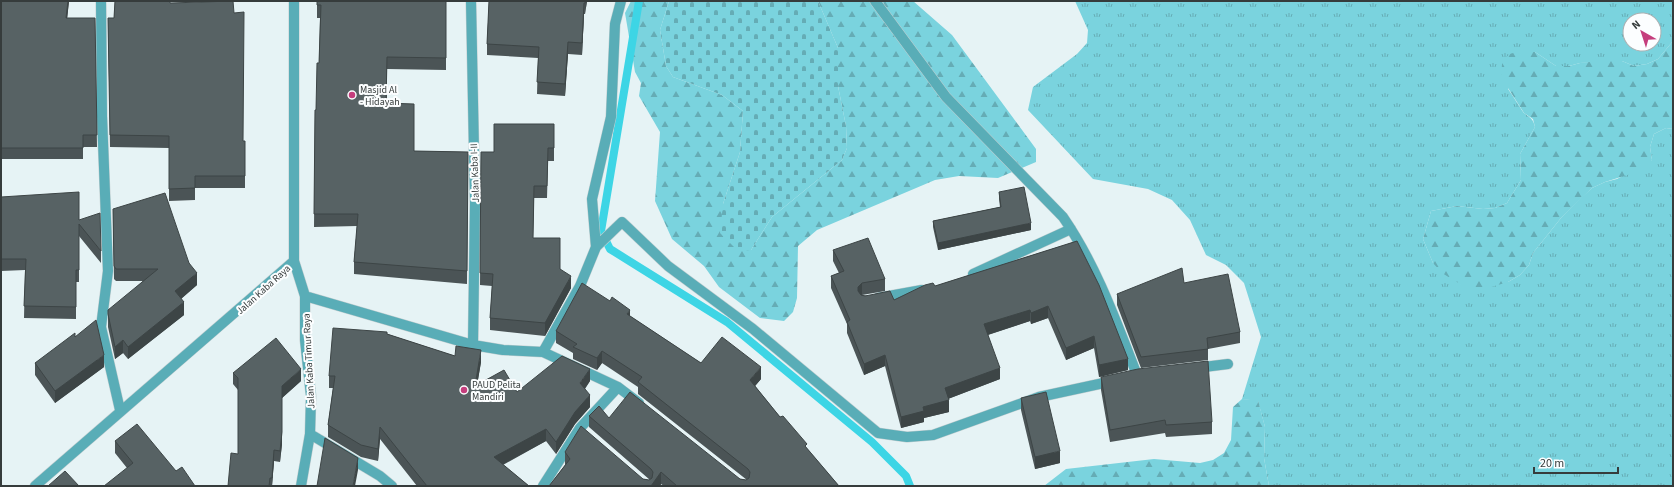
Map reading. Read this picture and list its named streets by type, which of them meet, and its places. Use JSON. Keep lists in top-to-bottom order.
{
  "streets": {
    "street": ["Jalan Kaba I-II", "Jalan Kaba Raya", "Jalan Kaba Timur Raya"]
  },
  "crossings": [
    ["Jalan Kaba Raya", "Jalan Kaba Timur Raya"]
  ],
  "places": ["Masjid Al - Hidayah", "PAUD Pelita Mandiri"],
  "scale_bar": "20 m",
  "north": "top left"
}
